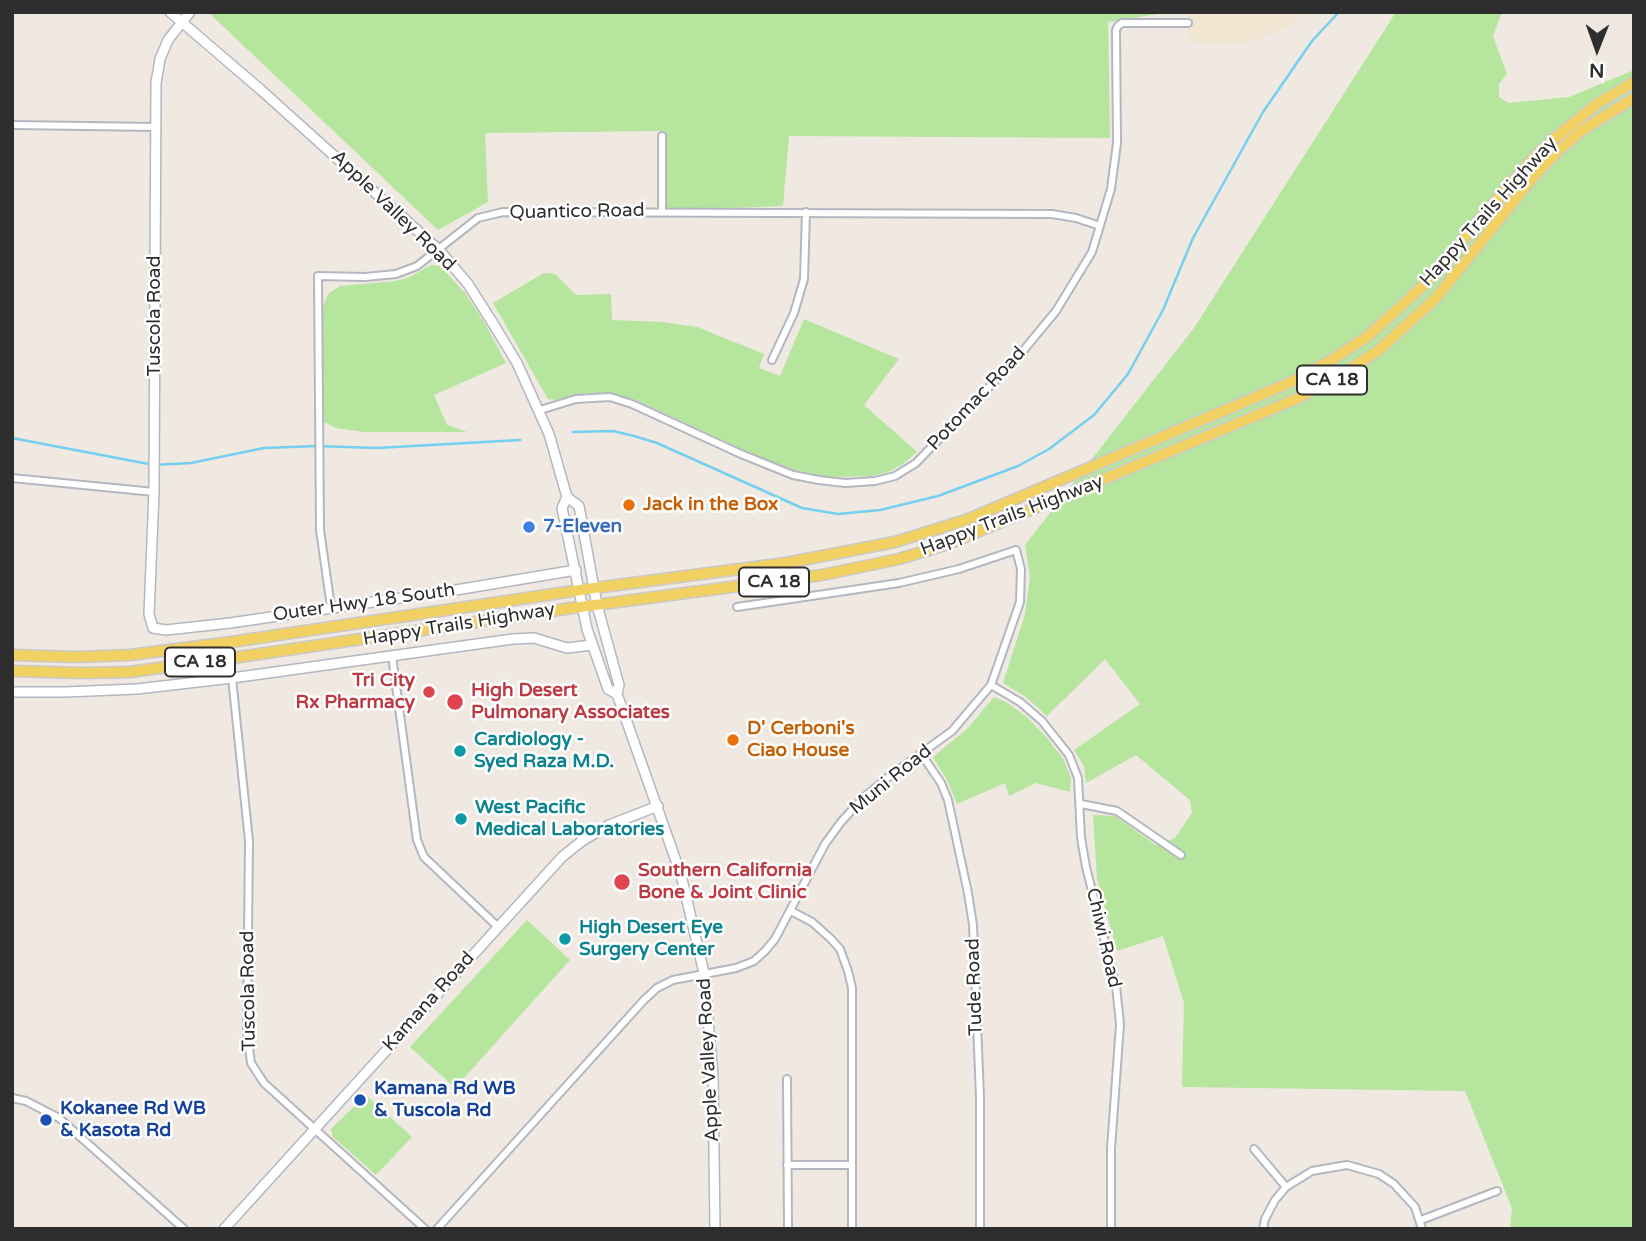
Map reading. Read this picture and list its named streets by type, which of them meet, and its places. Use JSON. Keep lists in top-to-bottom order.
{
  "streets": {
    "main road": ["Happy Trails Highway", "CA 18"],
    "street": [
      "Apple Valley Road",
      "Quantico Road",
      "Tuscola Road",
      "Potomac Road",
      "Outer Hwy 18 South",
      "Muni Road",
      "Chiwi Road",
      "Tude Road",
      "Kamana Road"
    ]
  },
  "crossings": [
    ["Apple Valley Road", "Quantico Road"],
    ["Apple Valley Road", "Happy Trails Highway"],
    ["Apple Valley Road", "Tuscola Road"],
    ["Apple Valley Road", "Potomac Road"],
    ["Apple Valley Road", "Outer Hwy 18 South"],
    ["Apple Valley Road", "Muni Road"],
    ["Apple Valley Road", "Kamana Road"],
    ["Quantico Road", "Potomac Road"],
    ["Quantico Road", "Outer Hwy 18 South"],
    ["Tuscola Road", "Outer Hwy 18 South"],
    ["Tuscola Road", "Kamana Road"],
    ["Muni Road", "Chiwi Road"],
    ["Muni Road", "Tude Road"]
  ],
  "places": [
    "Jack in the Box",
    "7-Eleven",
    "Tri City Rx Pharmacy",
    "High Desert Pulmonary Associates",
    "D' Cerboni's Ciao House",
    "Cardiology - Syed Raza M.D.",
    "West Pacific Medical Laboratories",
    "Southern California Bone & Joint Clinic",
    "High Desert Eye Surgery Center",
    "Kamana Rd WB & Tuscola Rd",
    "Kokanee Rd WB & Kasota Rd"
  ],
  "north": "bottom"
}
